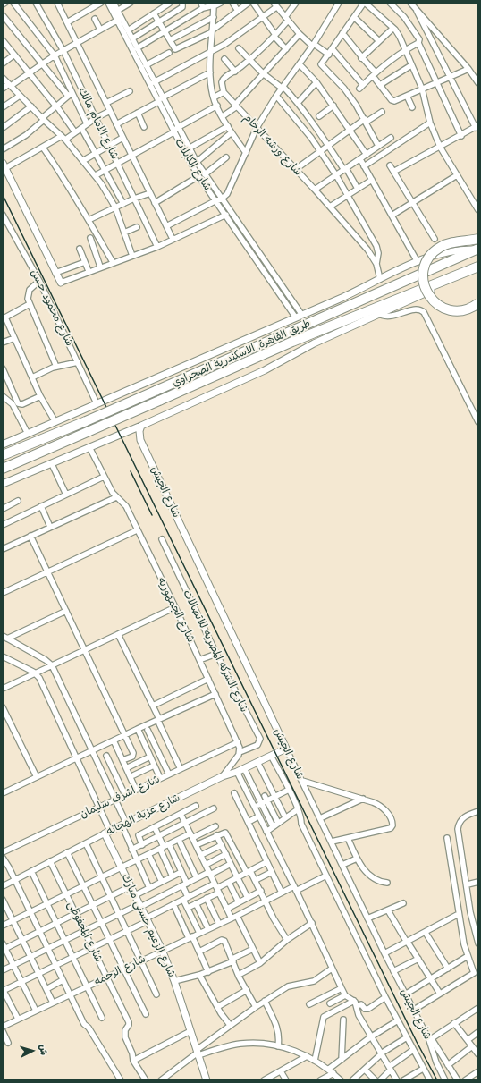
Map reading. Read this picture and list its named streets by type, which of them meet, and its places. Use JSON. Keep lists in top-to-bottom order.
{
  "streets": {
    "highway": ["طريق القاهرة, الاسكندرية الصحراوي"],
    "street": [
      "شارع الامام مالك",
      "شارع ورشه الرخام",
      "شارع الكابلات",
      "شارع محمود حسن",
      "شارع الجيش",
      "شارع الجمهوريه",
      "شارع الشركه المصريه للاتصالات",
      "شارع اشرف سليمان",
      "شارع عزبة الهجانه",
      "شارع الزعيم حسنى مبارك",
      "شارع المحفوظى",
      "شارع الرحمه"
    ]
  },
  "crossings": [
    ["شارع الجيش", "شارع عزبة الهجانه"],
    ["شارع الجمهوريه", "شارع الشركه المصريه للاتصالات"],
    ["شارع الجمهوريه", "شارع اشرف سليمان"],
    ["شارع عزبة الهجانه", "شارع الزعيم حسنى مبارك"],
    ["شارع عزبة الهجانه", "شارع المحفوظى"],
    ["شارع الزعيم حسنى مبارك", "شارع الرحمه"],
    ["شارع المحفوظى", "شارع الرحمه"]
  ],
  "north": "right"
}
